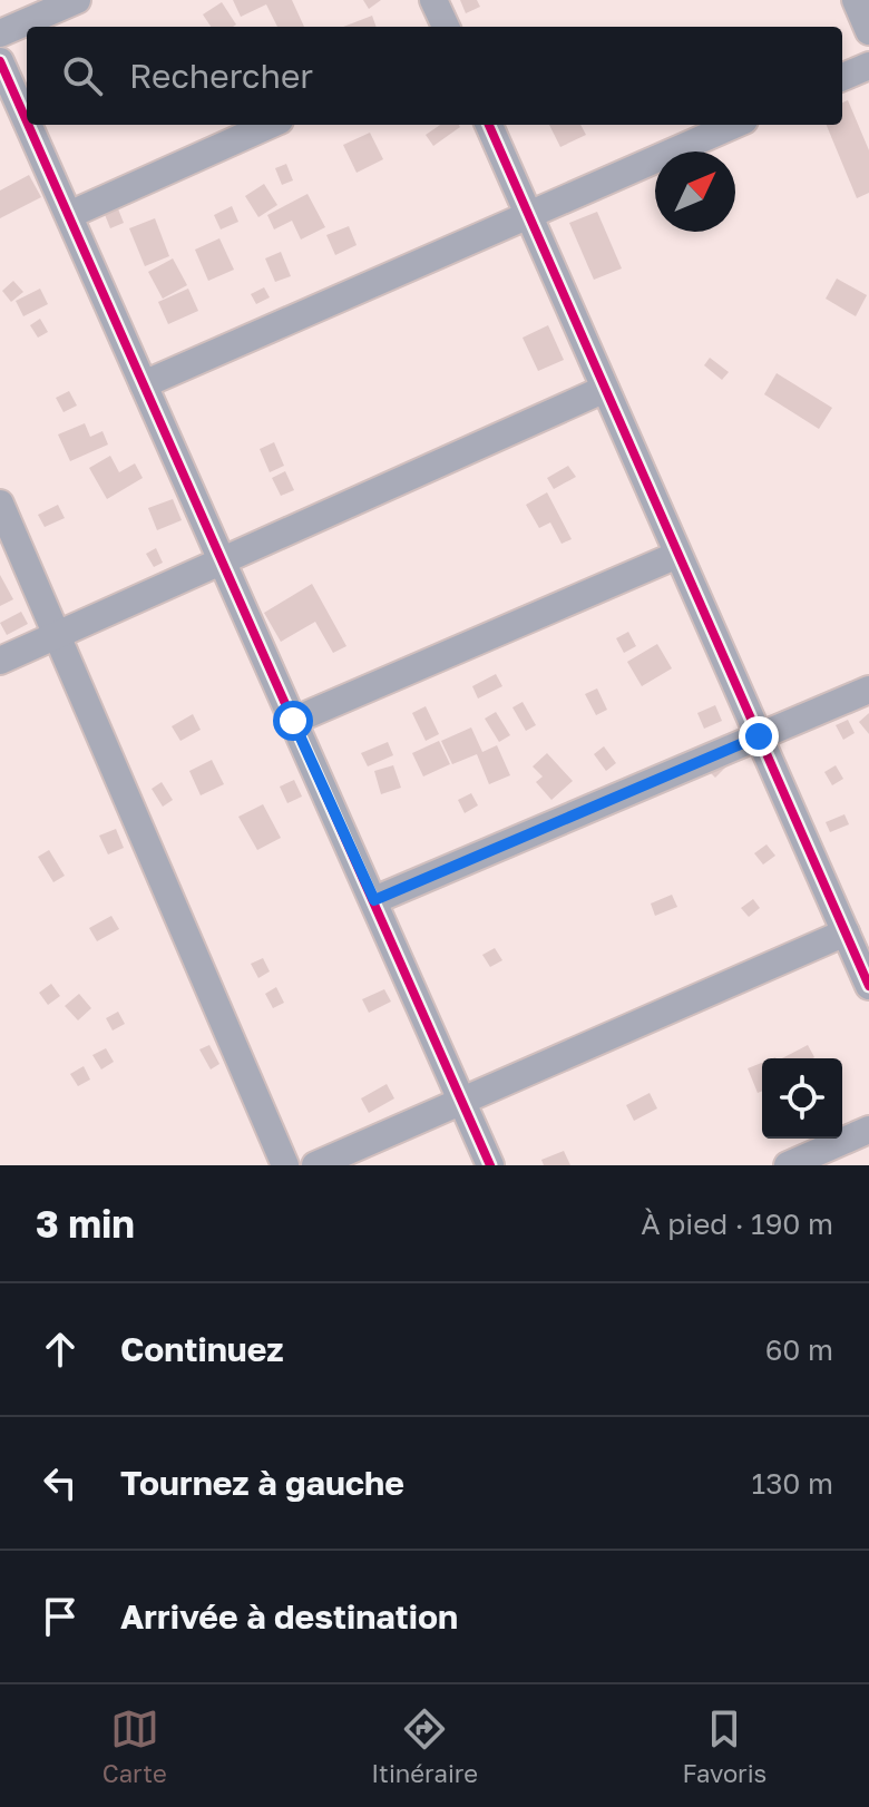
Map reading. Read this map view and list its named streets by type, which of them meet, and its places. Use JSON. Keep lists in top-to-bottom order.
{
  "north": "top right",
  "page": {
    "search": "Rechercher",
    "heading": ["3 min", "À pied · 190 m"],
    "list": [
      ["Continuez", "60 m"],
      ["Tournez à gauche", "130 m"],
      "Arrivée à destination"
    ],
    "nav": ["Carte", "Itinéraire", "Favoris"]
  }
}
